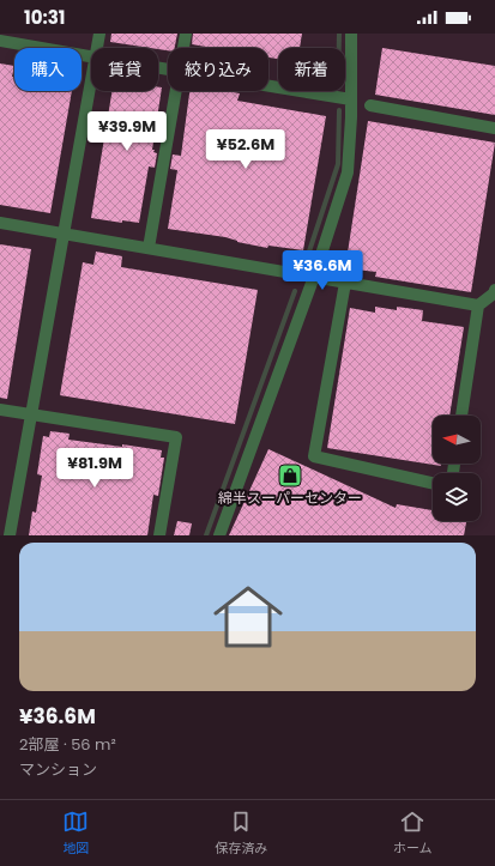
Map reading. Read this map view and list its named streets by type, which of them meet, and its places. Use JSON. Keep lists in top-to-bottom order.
{
  "places": {
    "shop": ["綿半スーパーセンター"]
  },
  "north": "left",
  "page": {
    "status": "10:31",
    "chip": [
      "購入",
      "賃貸",
      "絞り込み",
      "新着"
    ],
    "price": [
      "¥39.9M",
      "¥52.6M",
      "¥36.6M",
      "¥81.9M"
    ],
    "list": [
      {
        "name": "¥36.6M",
        "note": "2部屋 · 56 m² · マンション"
      }
    ],
    "tabs": ["地図", "保存済み", "ホーム"]
  }
}
